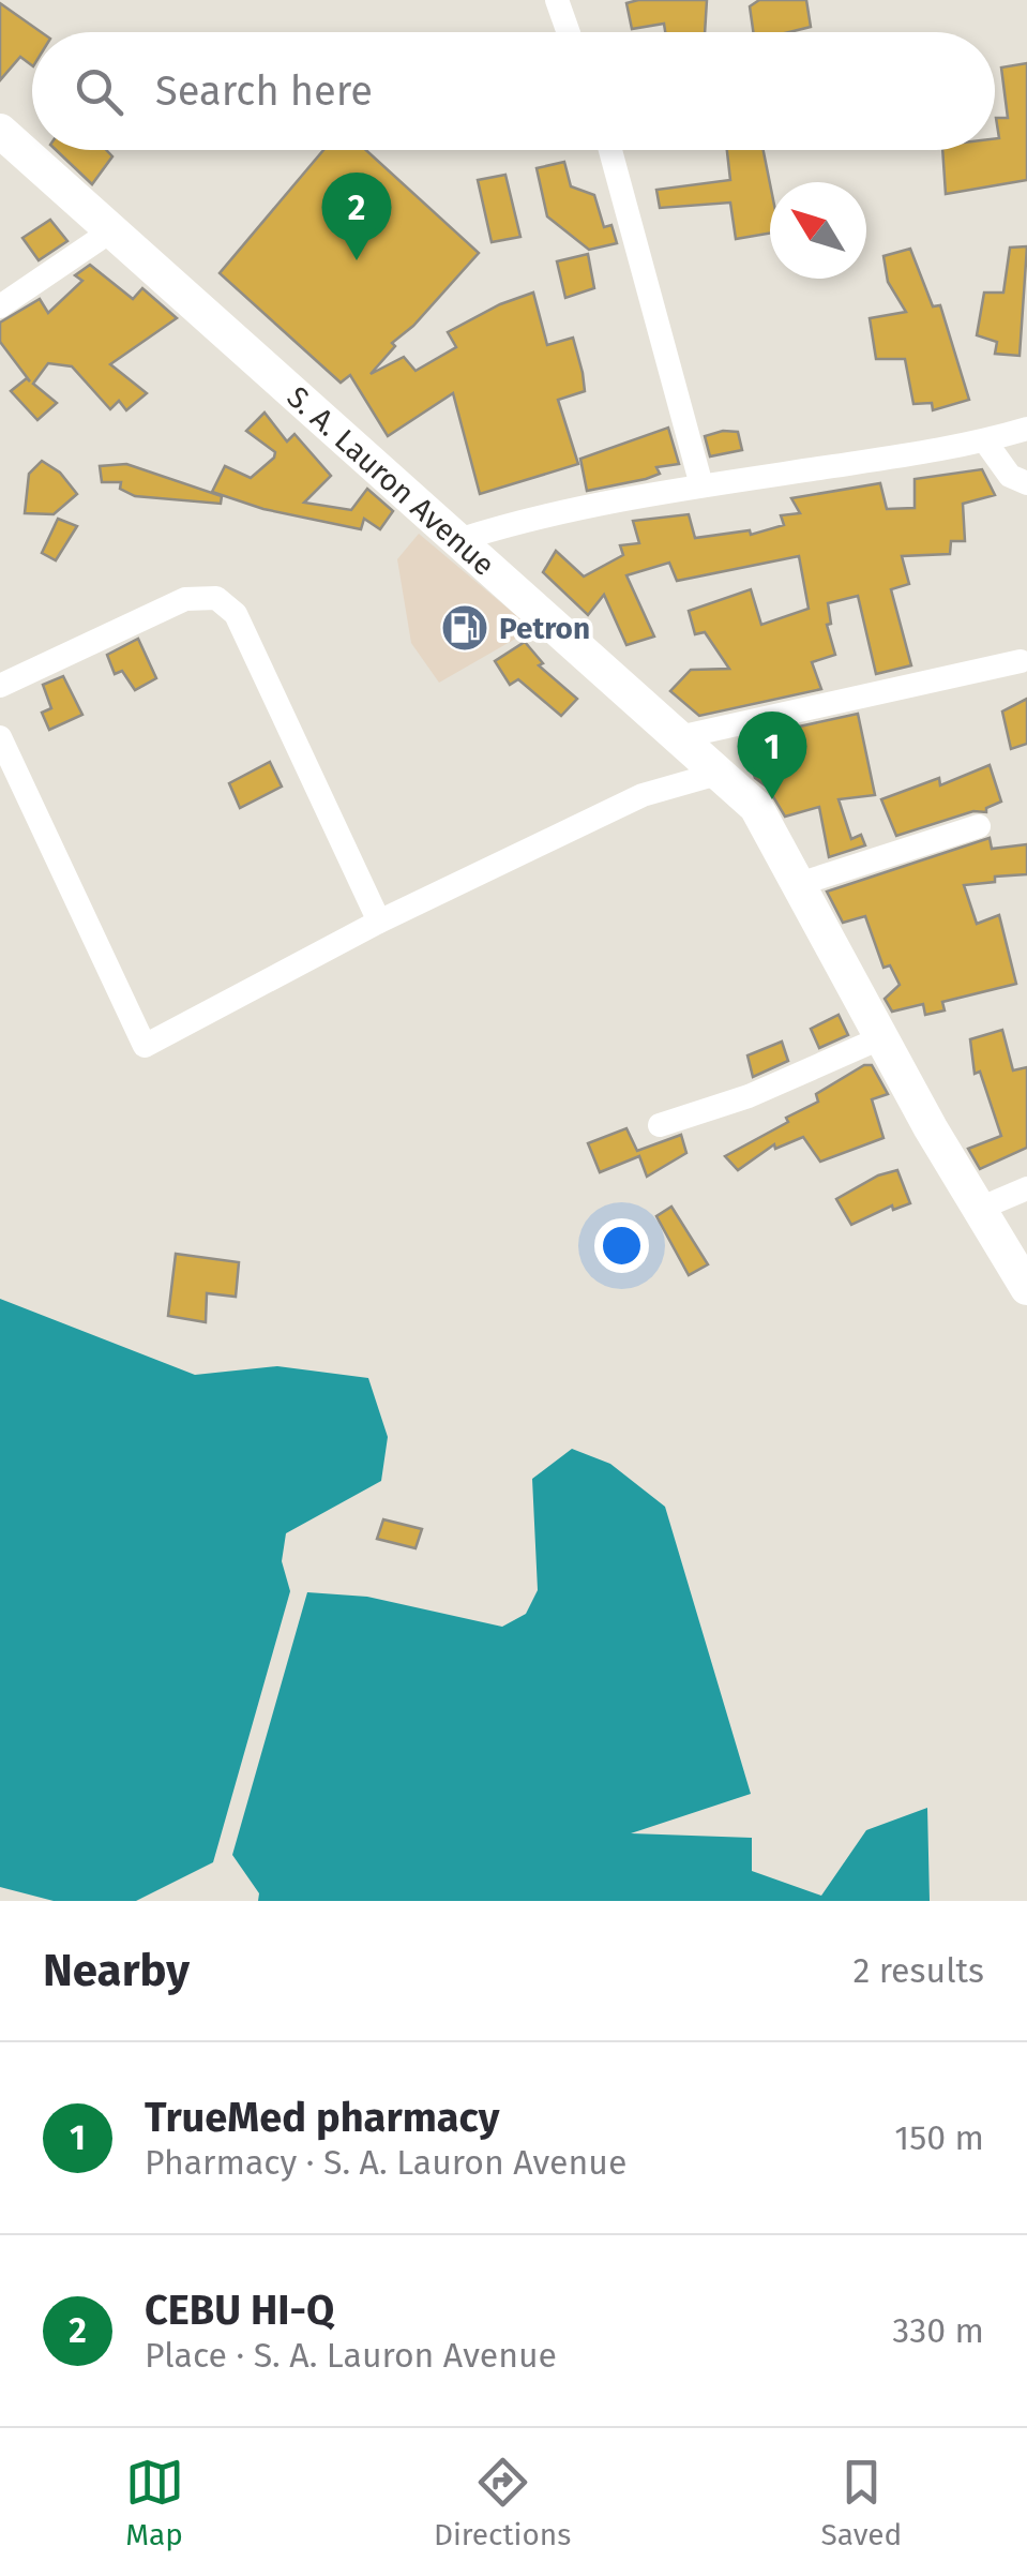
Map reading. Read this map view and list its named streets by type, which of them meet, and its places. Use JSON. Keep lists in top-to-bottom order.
{
  "streets": {
    "highway": ["S. A. Lauron Avenue"]
  },
  "places": {
    "fuel station": ["Petron"]
  },
  "north": "top left",
  "page": {
    "search": "Search here",
    "pins": ["2", "1"],
    "heading": ["Nearby", "2 results"],
    "list": [
      {
        "mark": "1",
        "name": "TrueMed pharmacy",
        "note": "Pharmacy · S. A. Lauron Avenue",
        "value": "150 m"
      },
      {
        "mark": "2",
        "name": "CEBU HI-Q",
        "note": "Place · S. A. Lauron Avenue",
        "value": "330 m"
      }
    ],
    "nav": ["Map", "Directions", "Saved"]
  }
}
